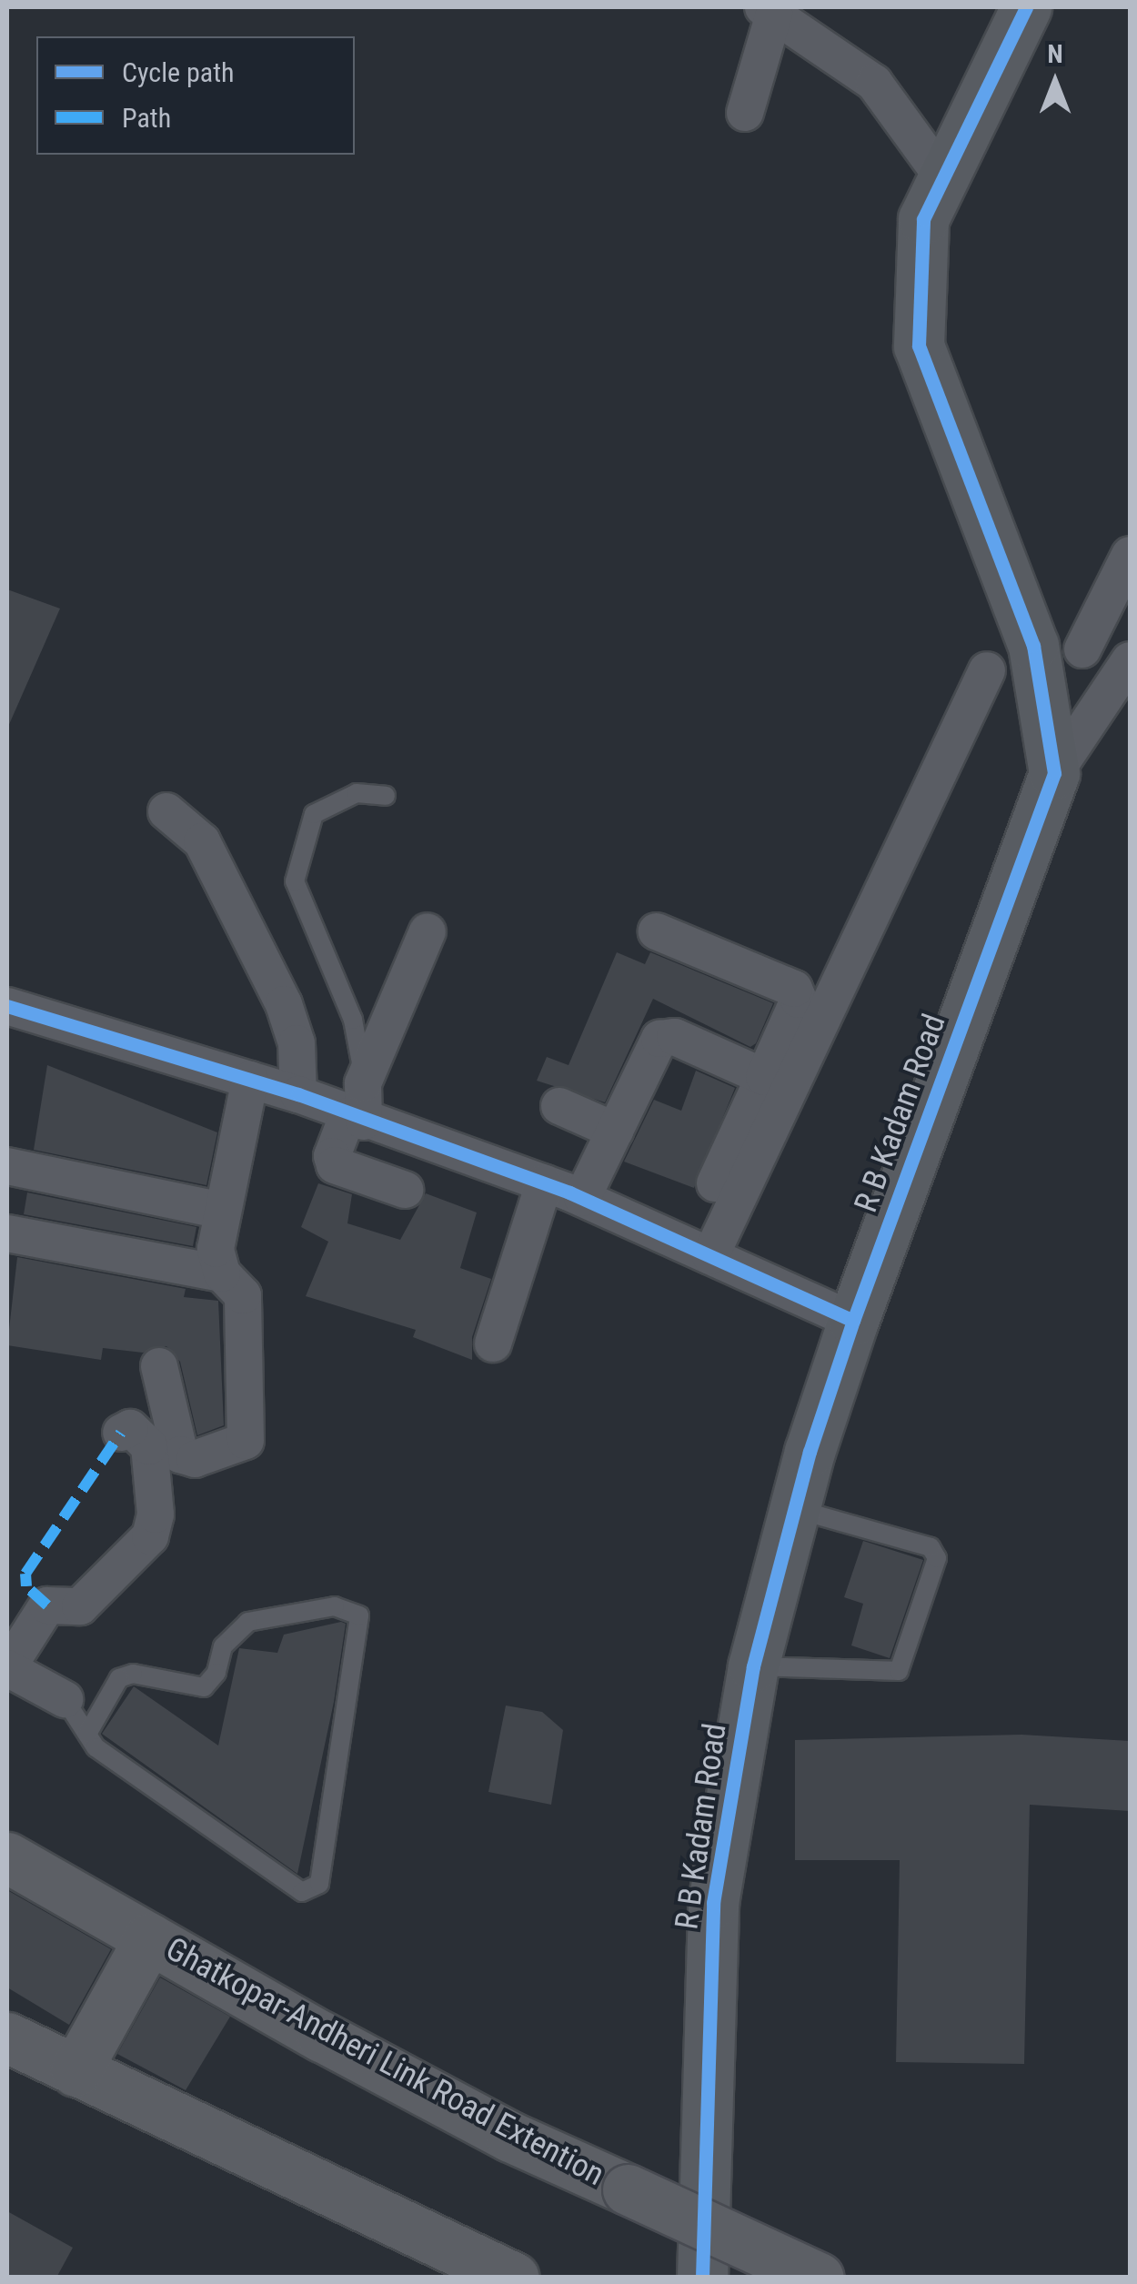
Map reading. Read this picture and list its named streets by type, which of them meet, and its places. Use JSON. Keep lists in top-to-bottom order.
{
  "streets": {
    "main road": ["Ghatkopar-Andheri Link Road Extention"],
    "street": ["R B Kadam Road"]
  },
  "legend": ["Cycle path", "Path"],
  "north": "top"
}
